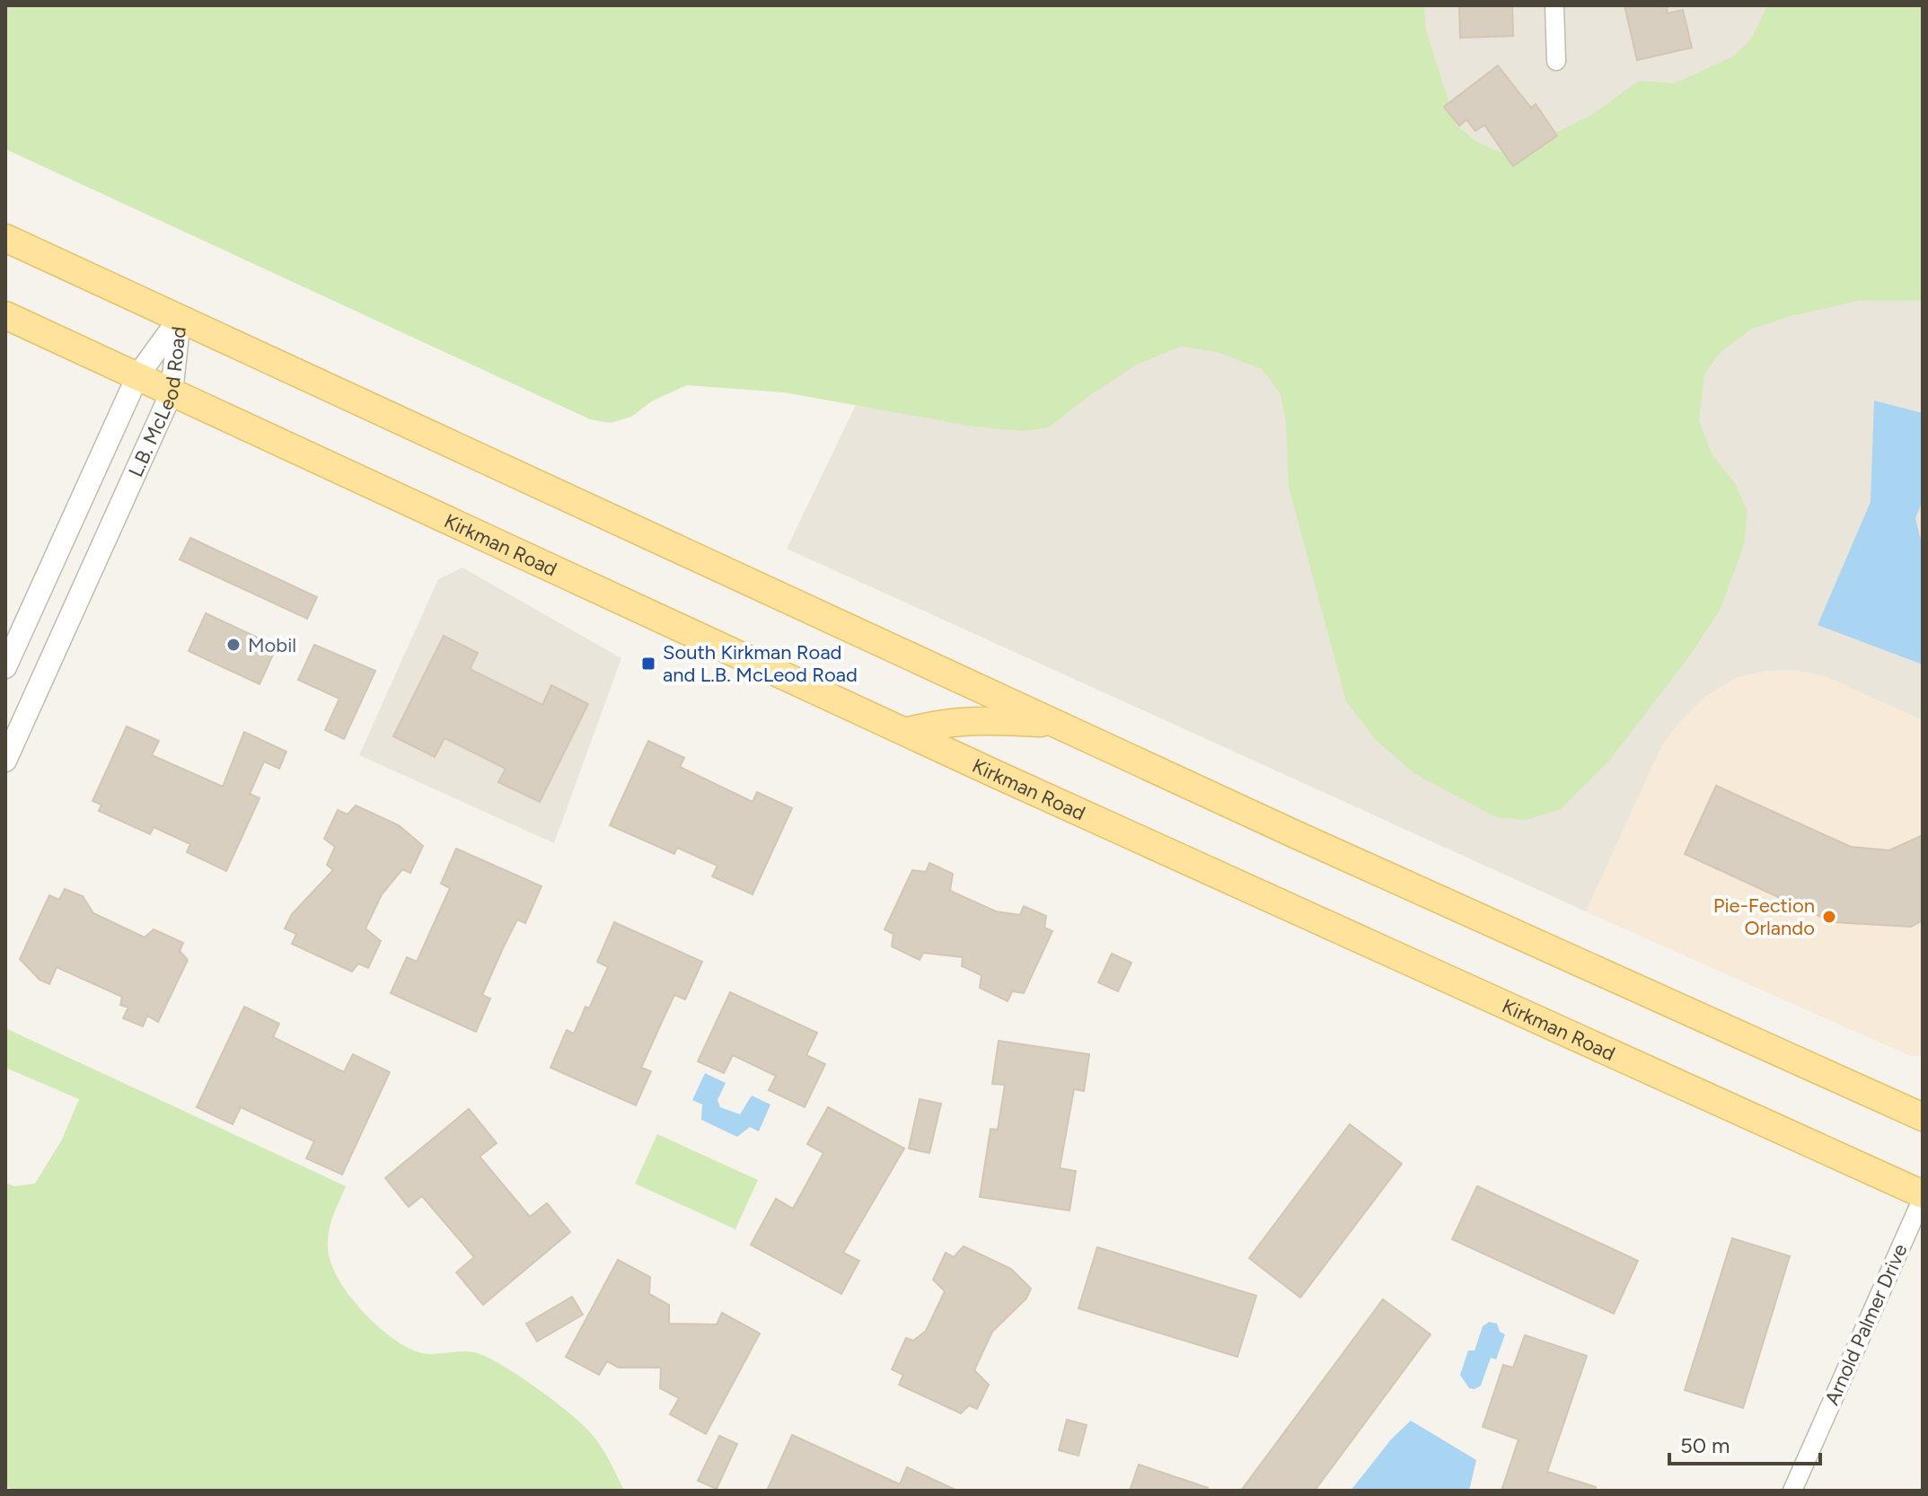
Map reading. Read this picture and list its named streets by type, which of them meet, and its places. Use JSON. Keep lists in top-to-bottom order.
{
  "streets": {
    "main road": ["Kirkman Road"],
    "street": ["L.B. McLeod Road", "Arnold Palmer Drive"]
  },
  "crossings": [
    ["L.B. McLeod Road", "Kirkman Road"],
    ["Kirkman Road", "Arnold Palmer Drive"]
  ],
  "places": {
    "other": ["Mobil", "Pie-Fection Orlando"],
    "transit": ["South Kirkman Road and L.B. McLeod Road"]
  },
  "scale_bar": "50 m"
}
